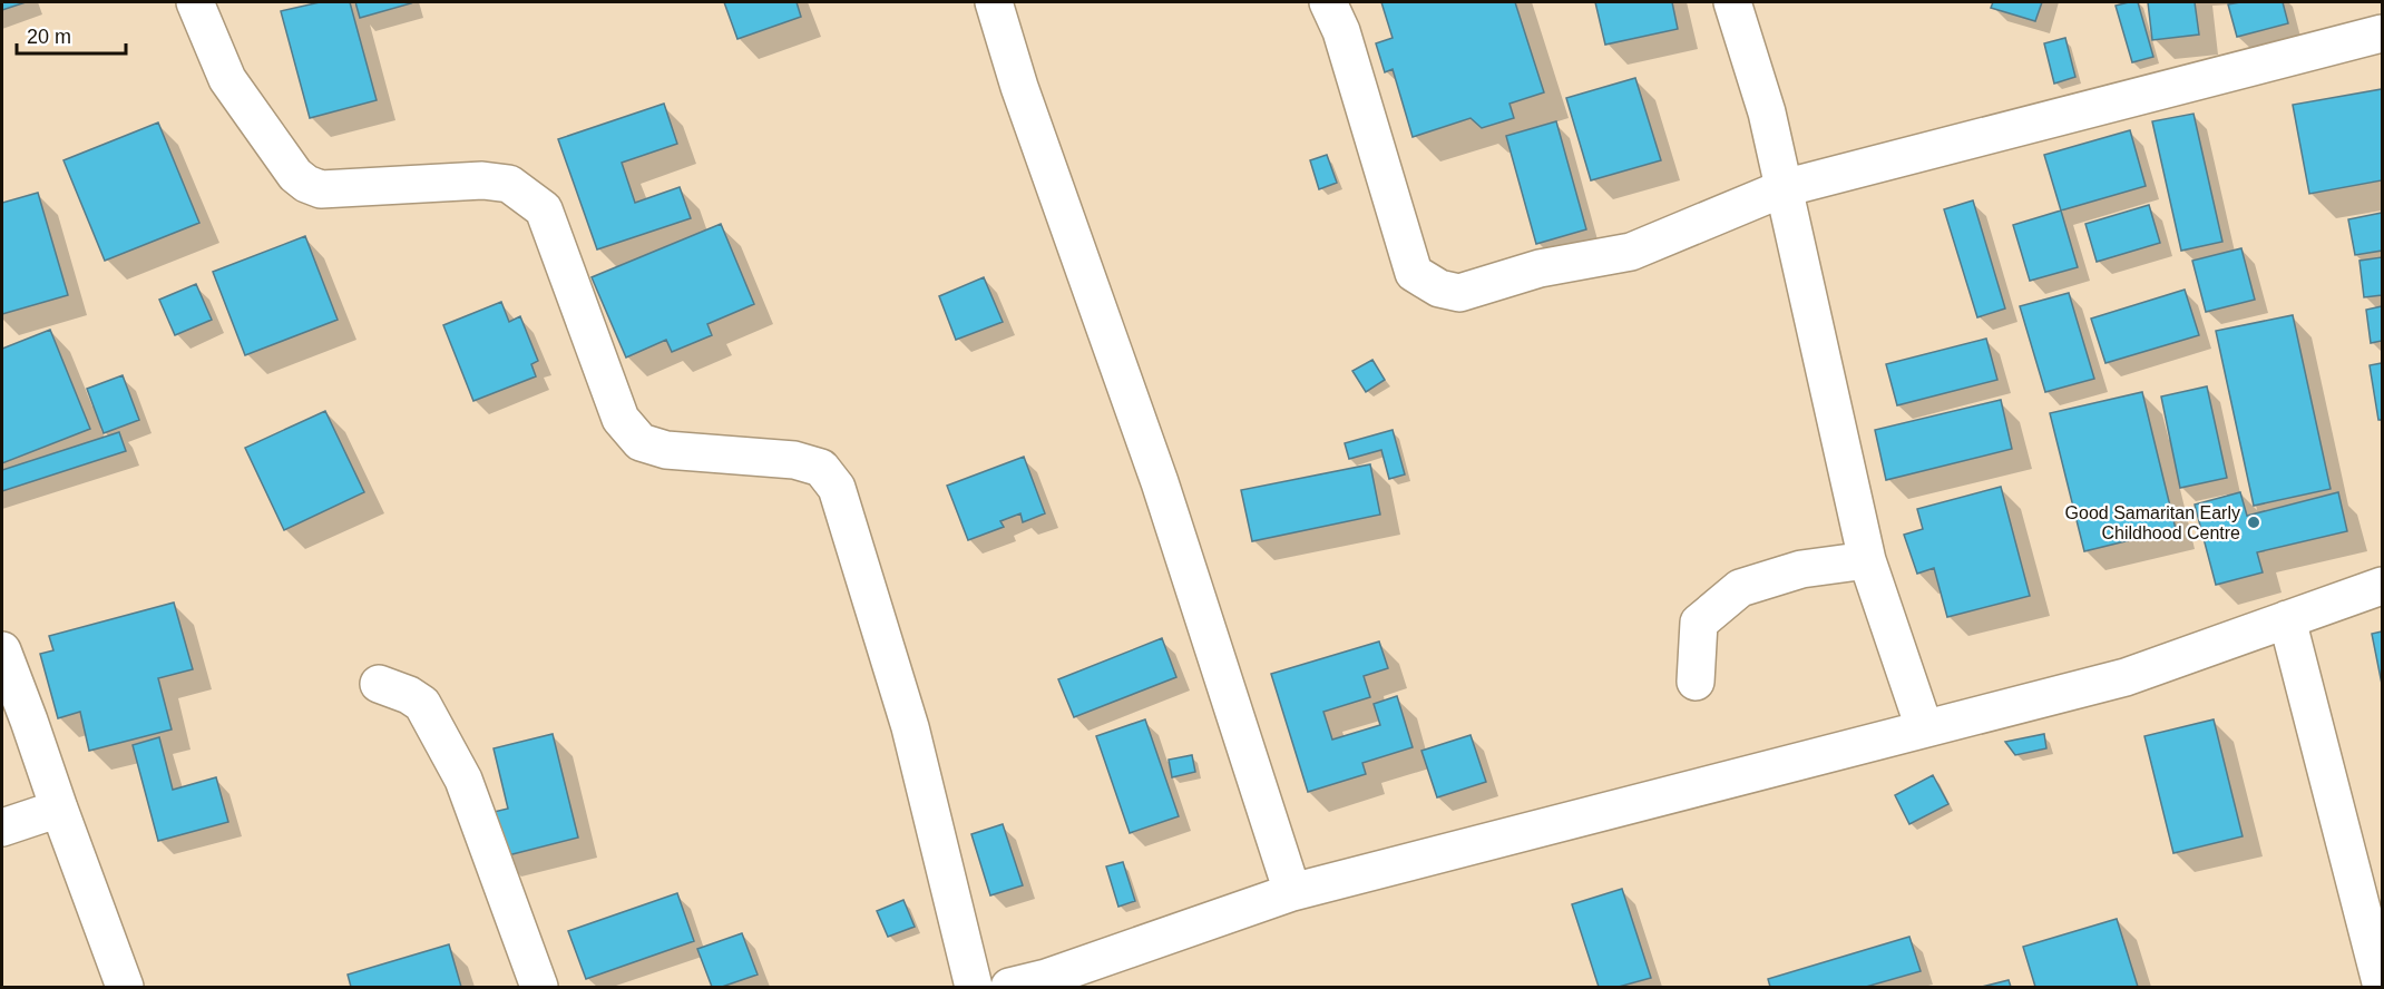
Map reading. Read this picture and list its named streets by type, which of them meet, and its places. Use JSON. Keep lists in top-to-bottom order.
{
  "places": ["Good Samaritan Early Childhood Centre"],
  "scale_bar": "20 m"
}
